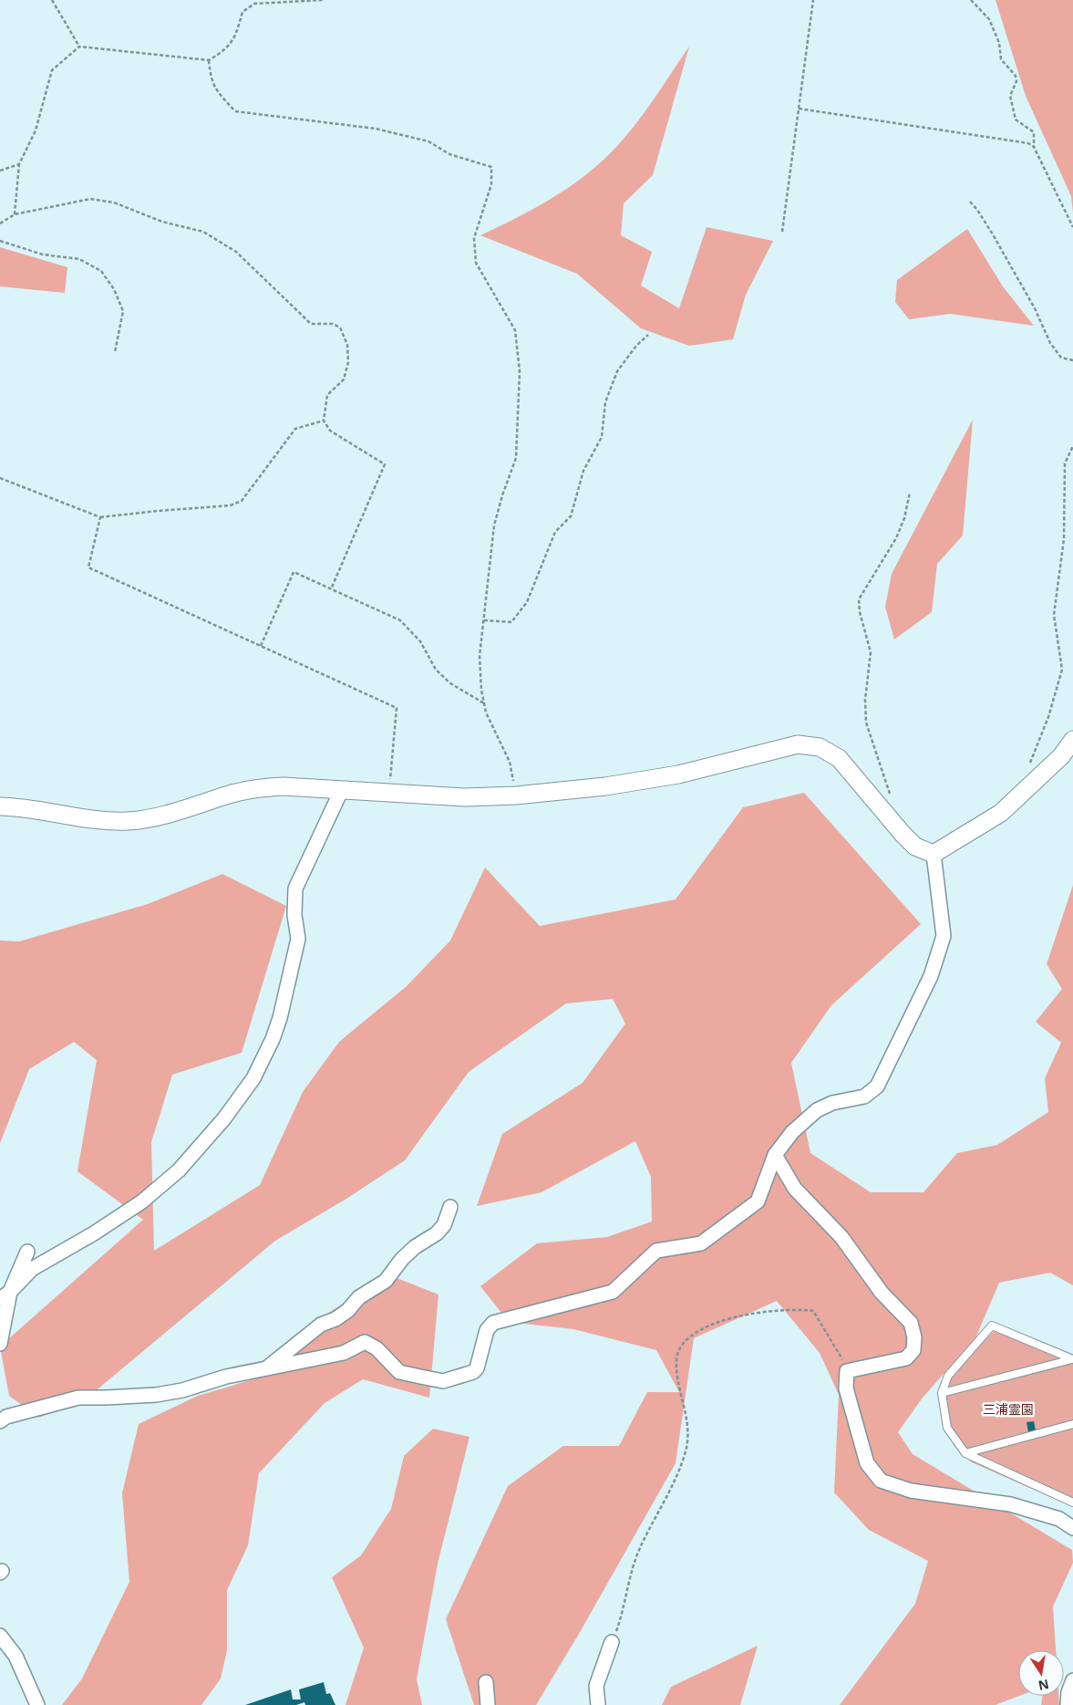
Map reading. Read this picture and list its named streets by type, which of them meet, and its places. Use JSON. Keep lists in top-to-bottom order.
{
  "parks": ["三浦霊園"],
  "north": "bottom"
}
